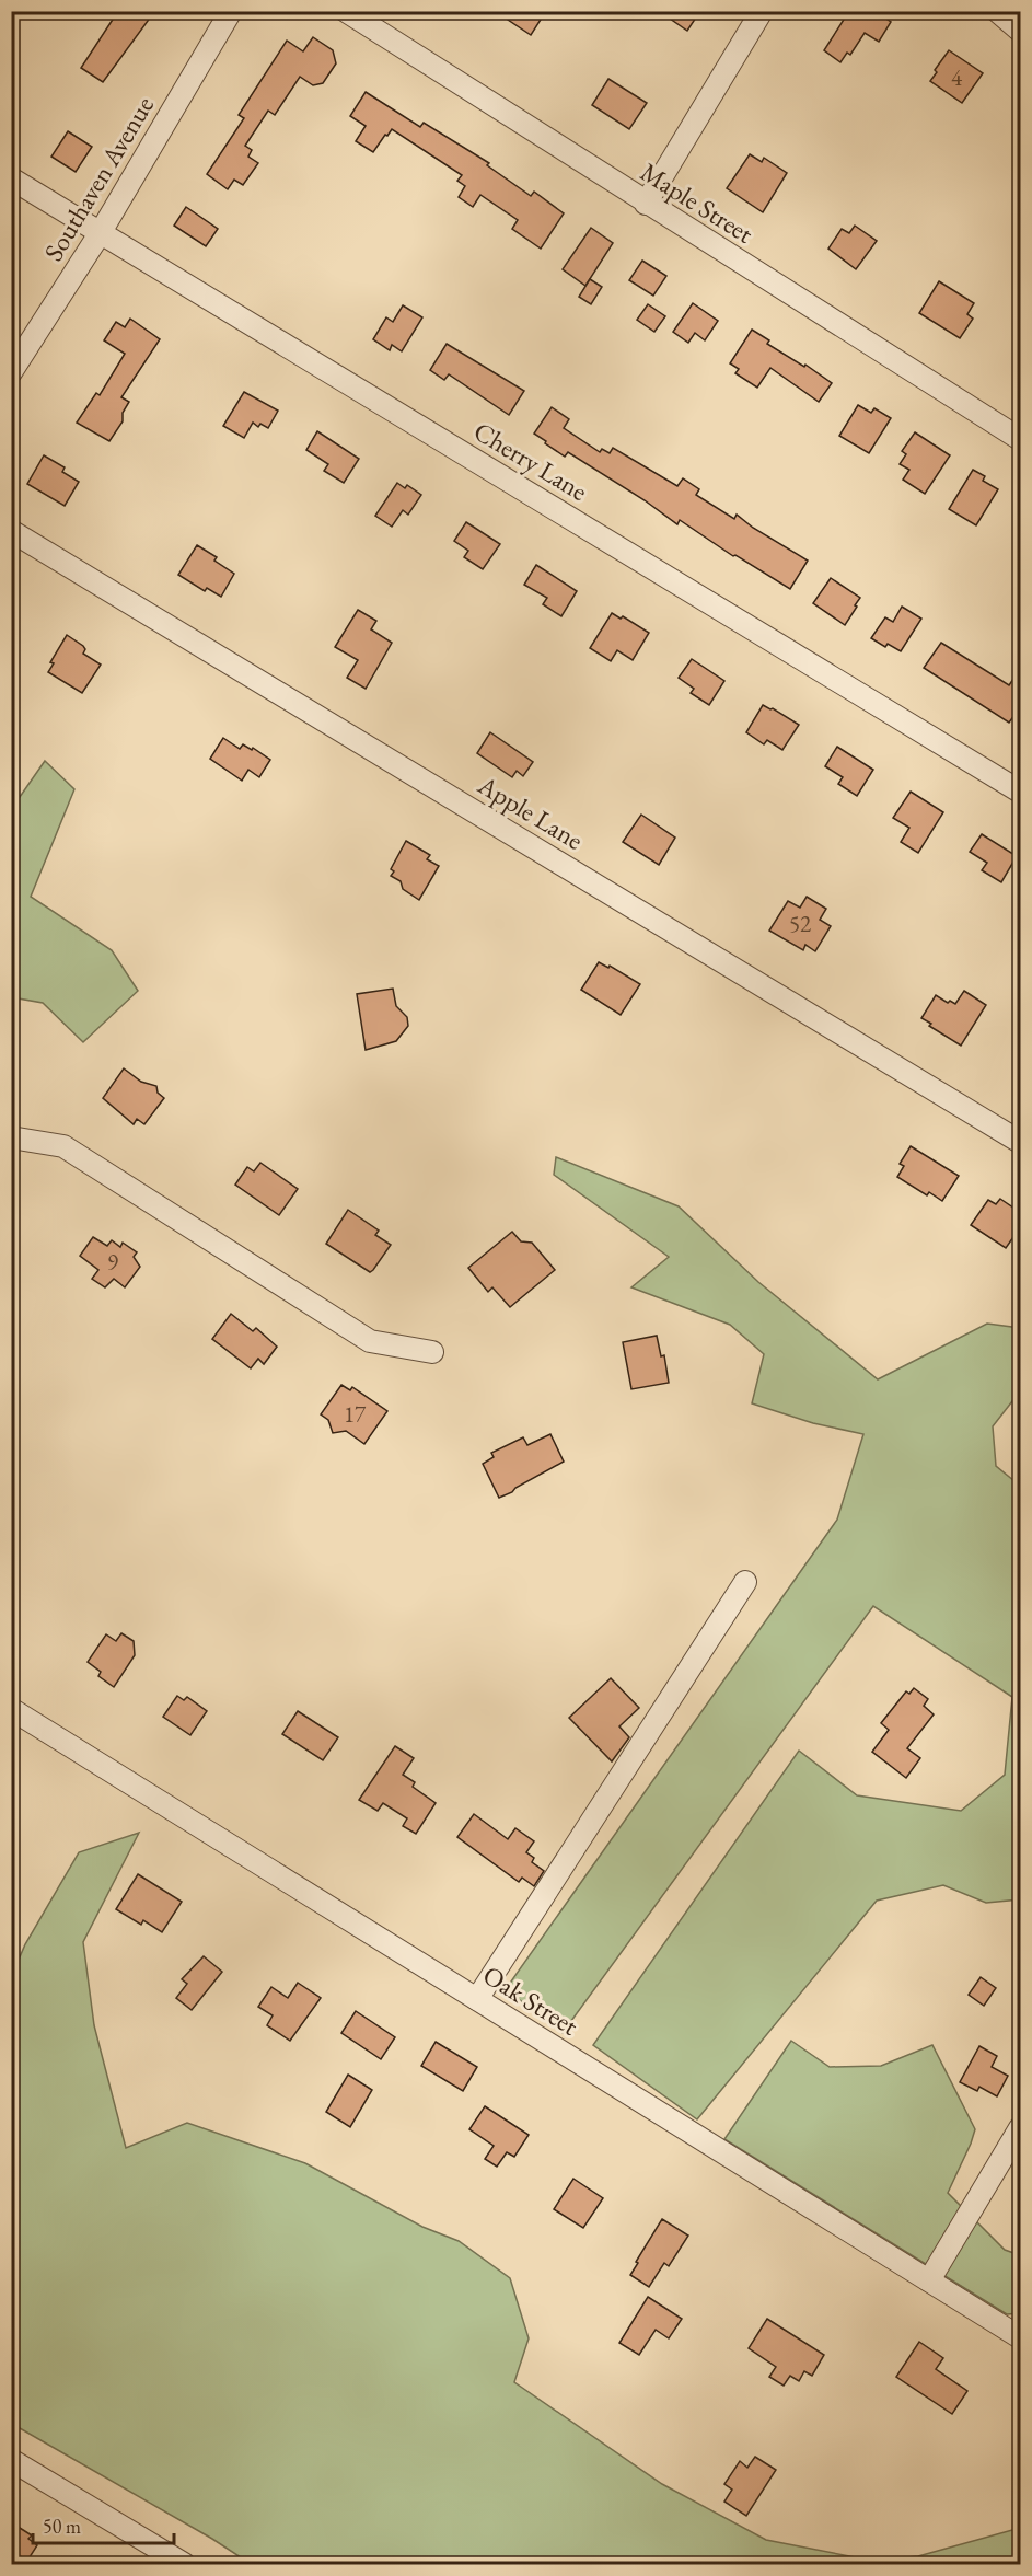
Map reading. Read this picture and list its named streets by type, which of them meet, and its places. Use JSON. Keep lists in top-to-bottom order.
{
  "streets": {
    "street": [
      "Southaven Avenue",
      "Maple Street",
      "Cherry Lane",
      "Apple Lane",
      "Oak Street"
    ]
  },
  "crossings": [
    ["Southaven Avenue", "Cherry Lane"]
  ],
  "house_numbers": [
    "4",
    "52",
    "9",
    "17"
  ],
  "scale_bar": "50 m"
}
